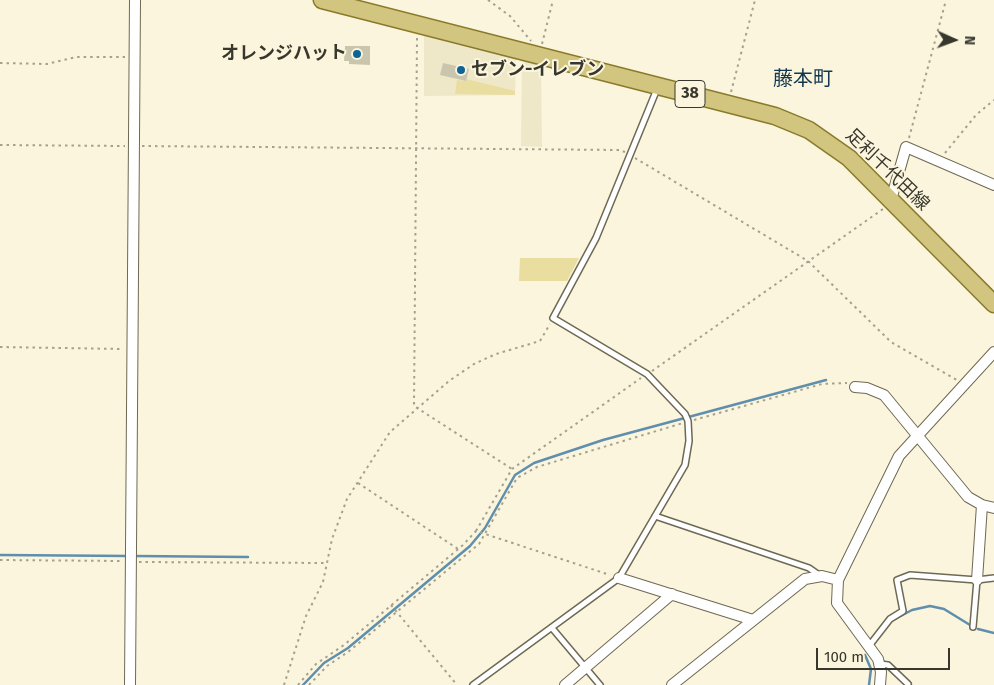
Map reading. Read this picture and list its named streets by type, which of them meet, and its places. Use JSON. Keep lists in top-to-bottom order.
{
  "streets": {
    "main road": ["38", "足利千代田線"]
  },
  "districts": ["藤本町"],
  "places": ["オレンジハット", "セブン-イレブン"],
  "scale_bar": "100 m",
  "north": "right"
}
